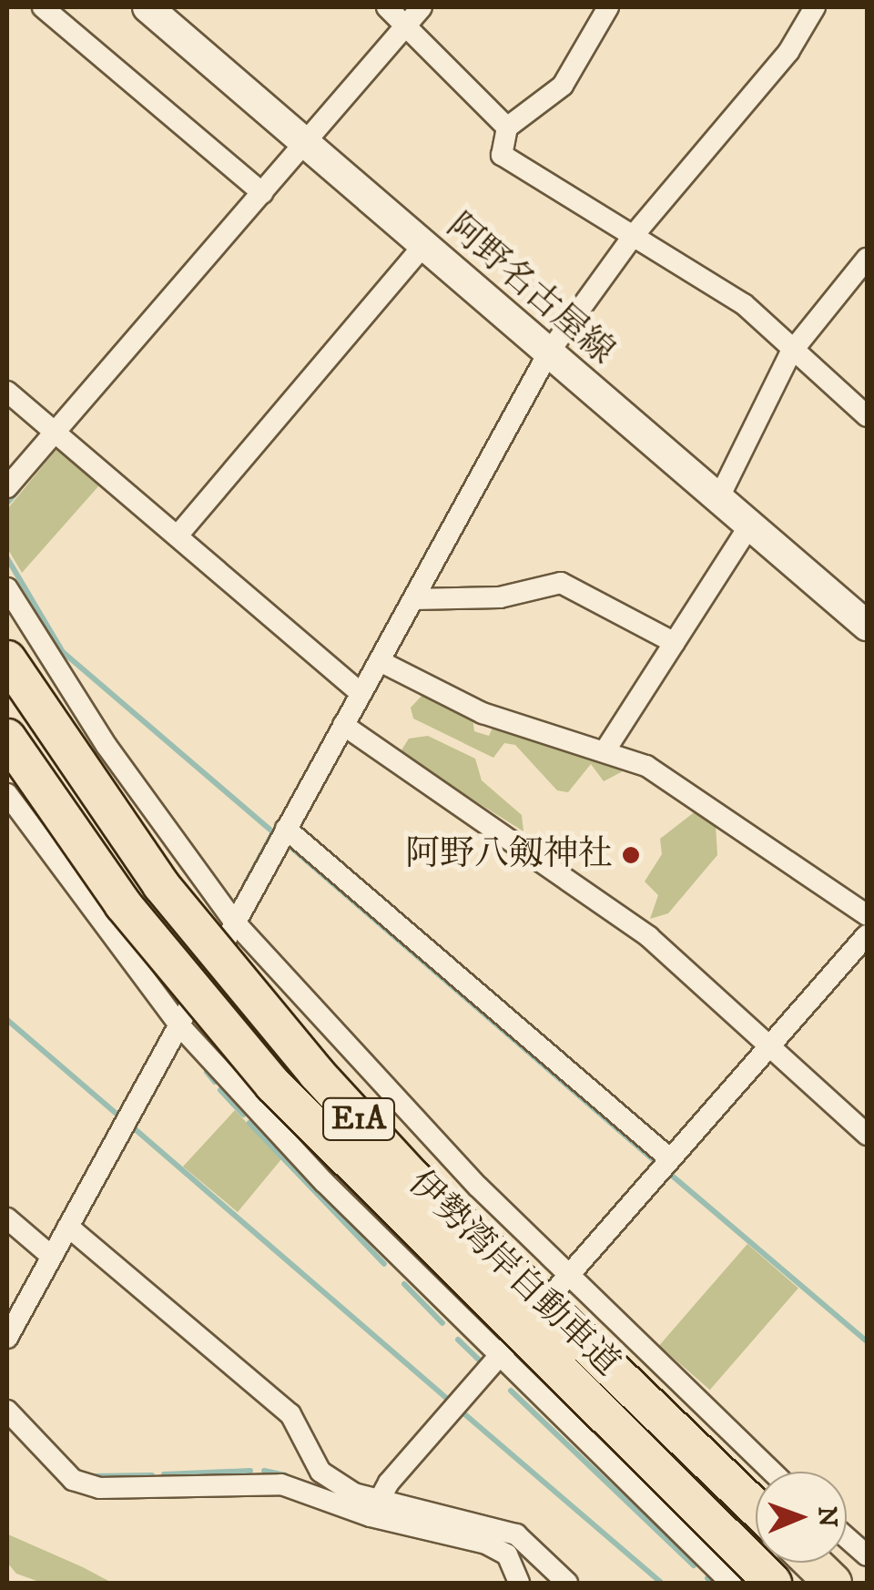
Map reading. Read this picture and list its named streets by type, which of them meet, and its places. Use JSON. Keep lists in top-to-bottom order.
{
  "streets": {
    "highway": ["E1A", "伊勢湾岸自動車道"],
    "main road": ["阿野名古屋線"]
  },
  "places": ["阿野八剱神社"],
  "north": "right"
}
